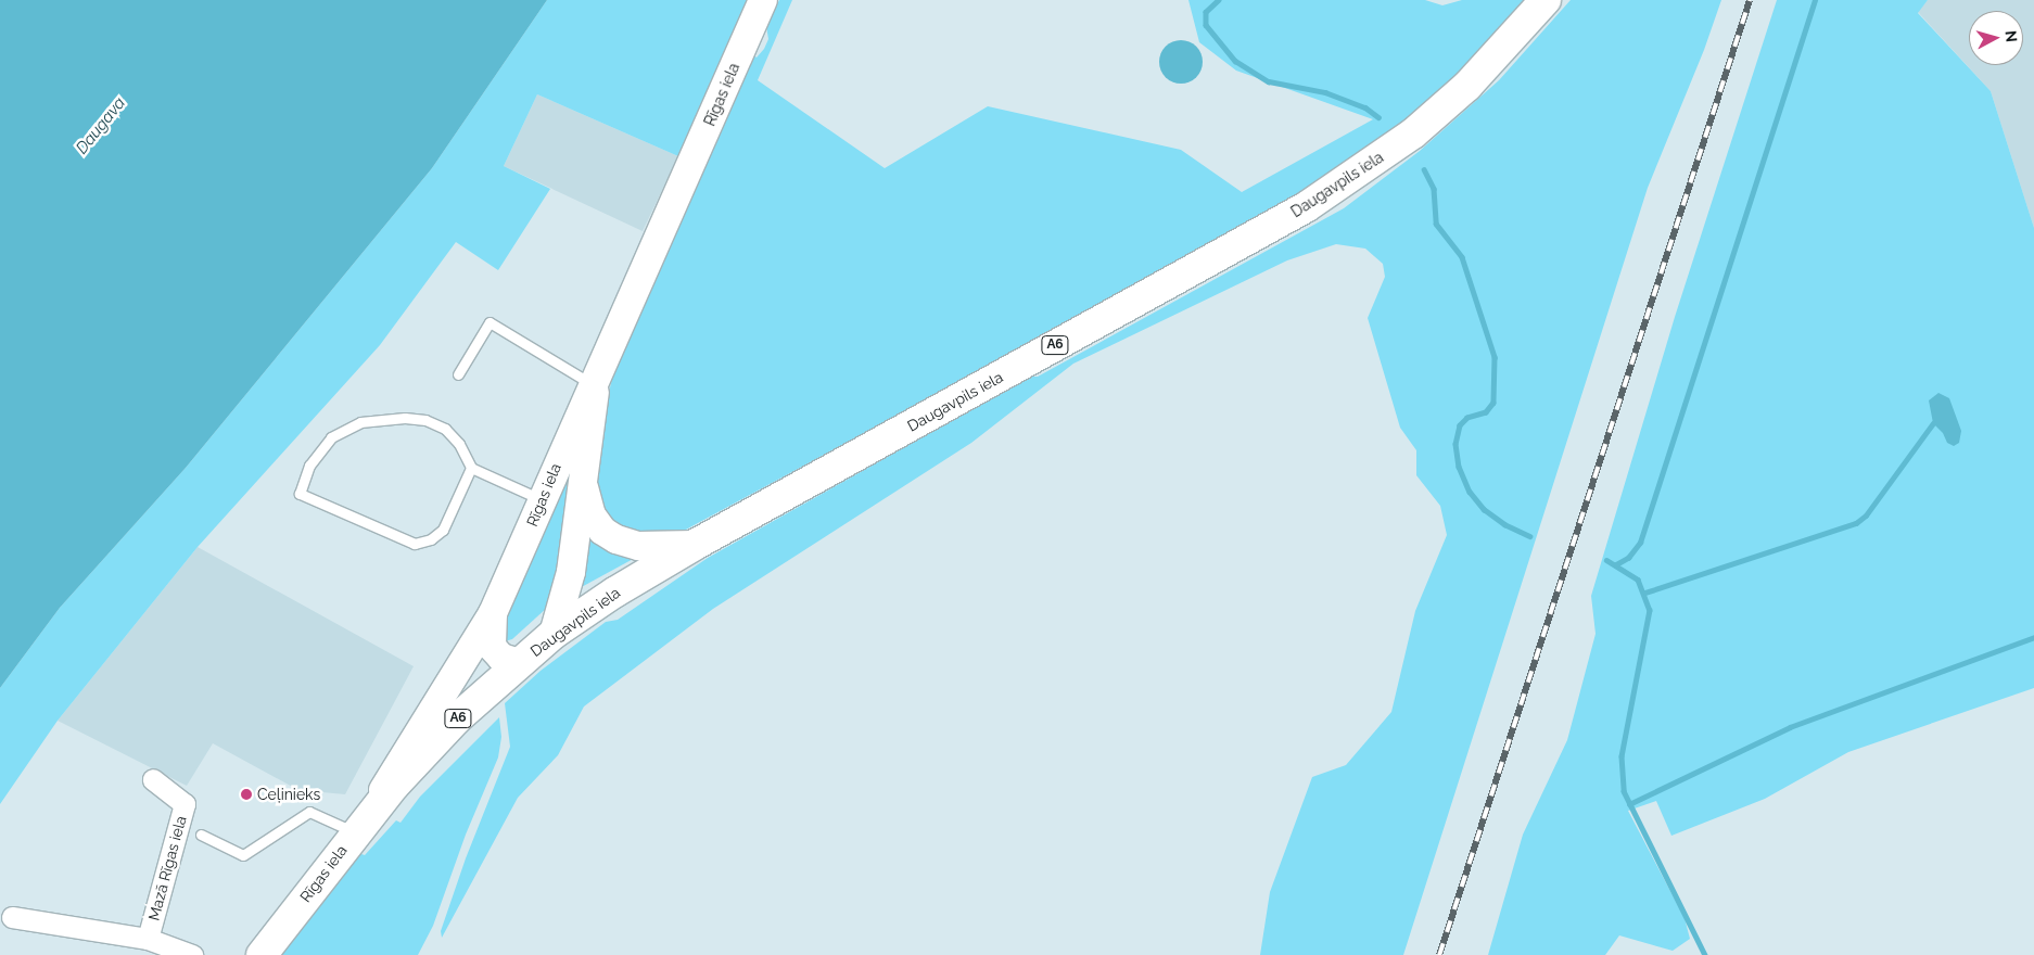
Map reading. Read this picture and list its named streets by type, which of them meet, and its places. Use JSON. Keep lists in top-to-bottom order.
{
  "streets": {
    "highway": ["Rīgas iela", "Daugavpils iela", "A6"],
    "street": ["Mazā Rīgas iela"]
  },
  "crossings": [
    ["Rīgas iela", "Daugavpils iela"]
  ],
  "water": ["Daugava"],
  "places": ["Ceļinieks"],
  "north": "right"
}
